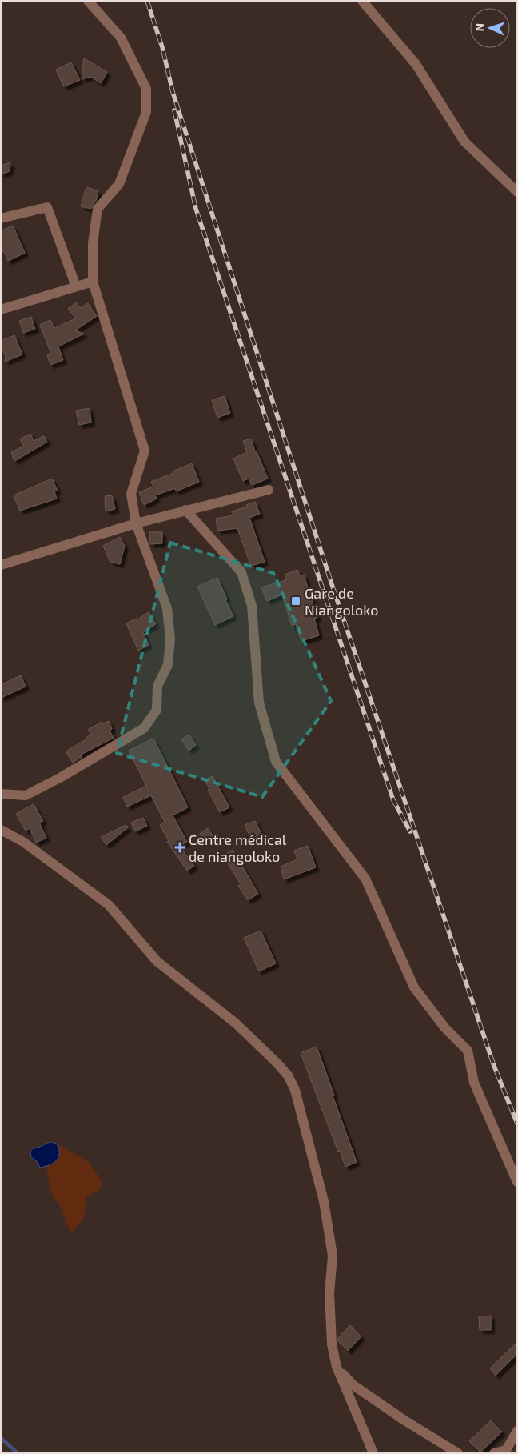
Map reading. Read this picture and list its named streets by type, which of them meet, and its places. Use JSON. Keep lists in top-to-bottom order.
{
  "places": {
    "transit": ["Gare de Niangoloko"],
    "health": ["Centre médical de niangoloko"]
  },
  "north": "left"
}
